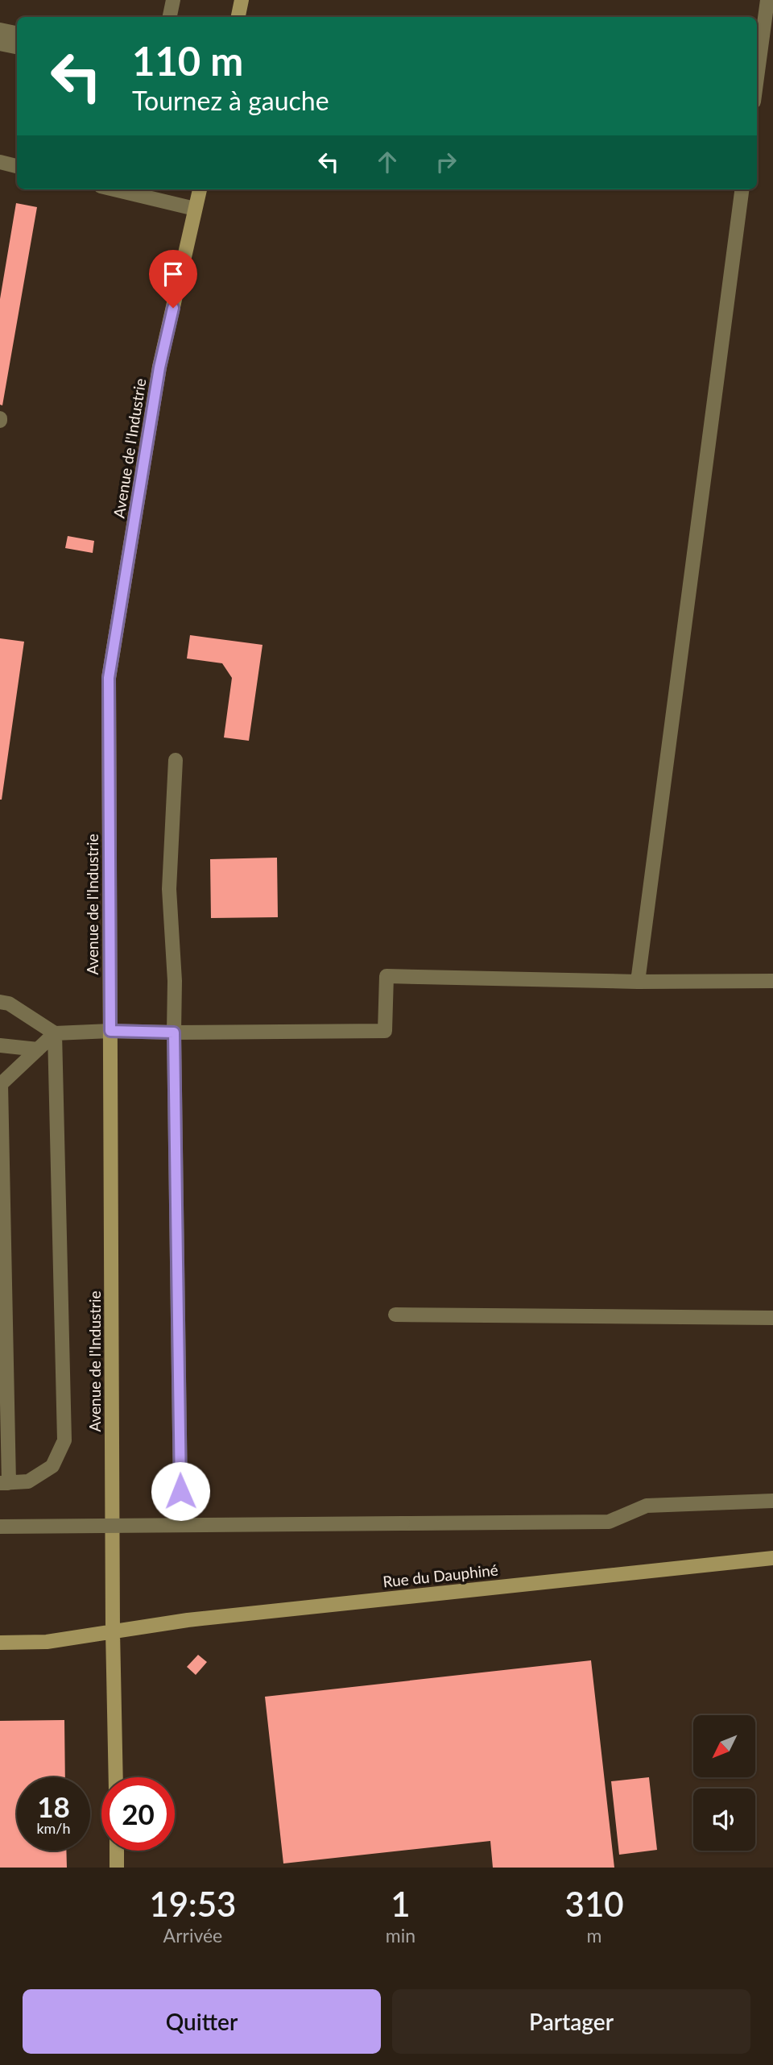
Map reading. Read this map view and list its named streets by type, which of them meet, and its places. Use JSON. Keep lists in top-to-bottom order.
{
  "streets": {
    "street": ["Avenue de l'Industrie", "Rue du Dauphiné"]
  },
  "crossings": [
    ["Avenue de l'Industrie", "Rue du Dauphiné"]
  ],
  "north": "bottom left",
  "page": {
    "turn": ["110 m", "Tournez à gauche"],
    "speed": "18 km/h",
    "limit": "20",
    "eta": [
      "19:53",
      "Arrivée",
      "1",
      "min",
      "310",
      "m"
    ],
    "buttons": ["Quitter", "Partager"]
  }
}
